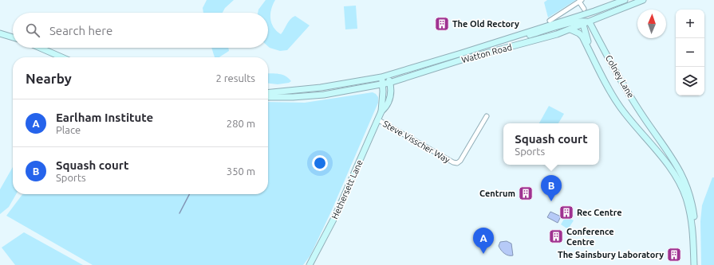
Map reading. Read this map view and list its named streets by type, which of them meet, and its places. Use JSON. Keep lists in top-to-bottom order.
{
  "streets": {
    "main road": ["Watton Road", "Colney Lane", "Hethersett Lane"],
    "street": ["Steve Visscher Way"]
  },
  "crossings": [
    ["Watton Road", "Colney Lane"],
    ["Watton Road", "Hethersett Lane"],
    ["Steve Visscher Way", "Hethersett Lane"]
  ],
  "places": {
    "building": [
      "The Old Rectory",
      "Centrum",
      "Rec Centre",
      "Conference Centre",
      "The Sainsbury Laboratory"
    ]
  },
  "north": "top",
  "page": {
    "map_buttons": ["+", "−"],
    "search": "Search here",
    "heading": ["Nearby", "2 results"],
    "list": [
      {
        "mark": "A",
        "name": "Earlham Institute",
        "note": "Place",
        "value": "280 m"
      },
      {
        "mark": "B",
        "name": "Squash court",
        "note": "Sports",
        "value": "350 m"
      }
    ],
    "popup": ["Squash court", "Sports"],
    "pins": ["B", "A"]
  }
}
